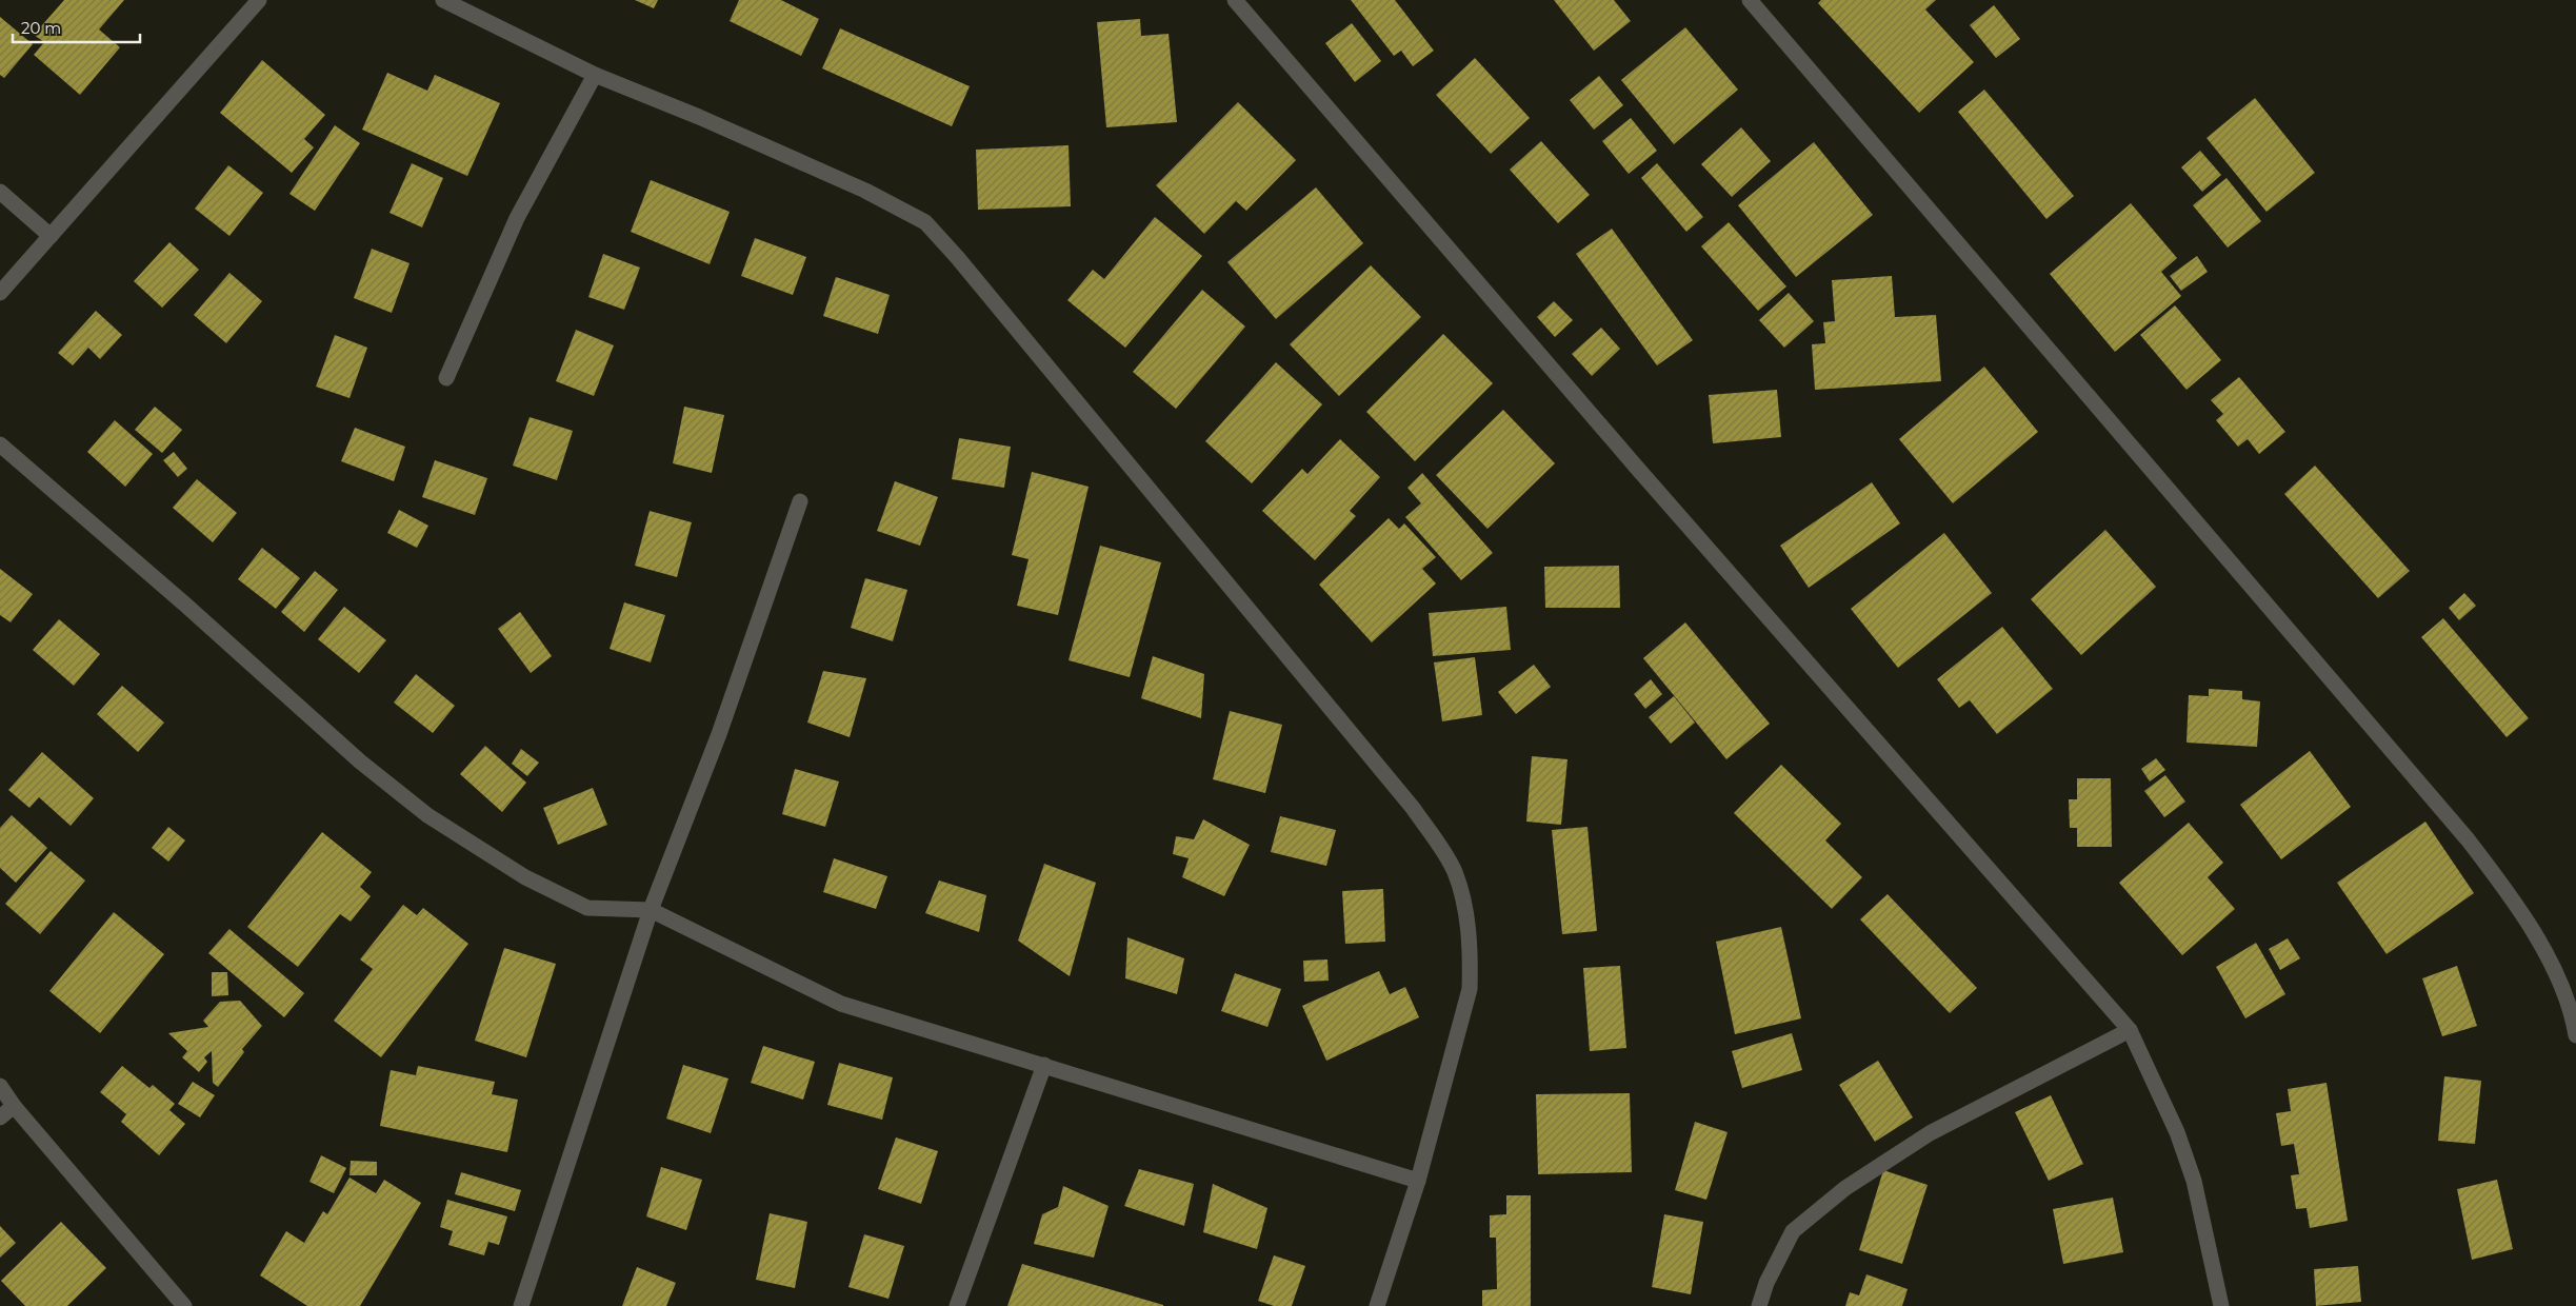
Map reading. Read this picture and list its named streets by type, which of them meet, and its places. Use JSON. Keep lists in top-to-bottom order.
{
  "scale_bar": "20 m"
}
